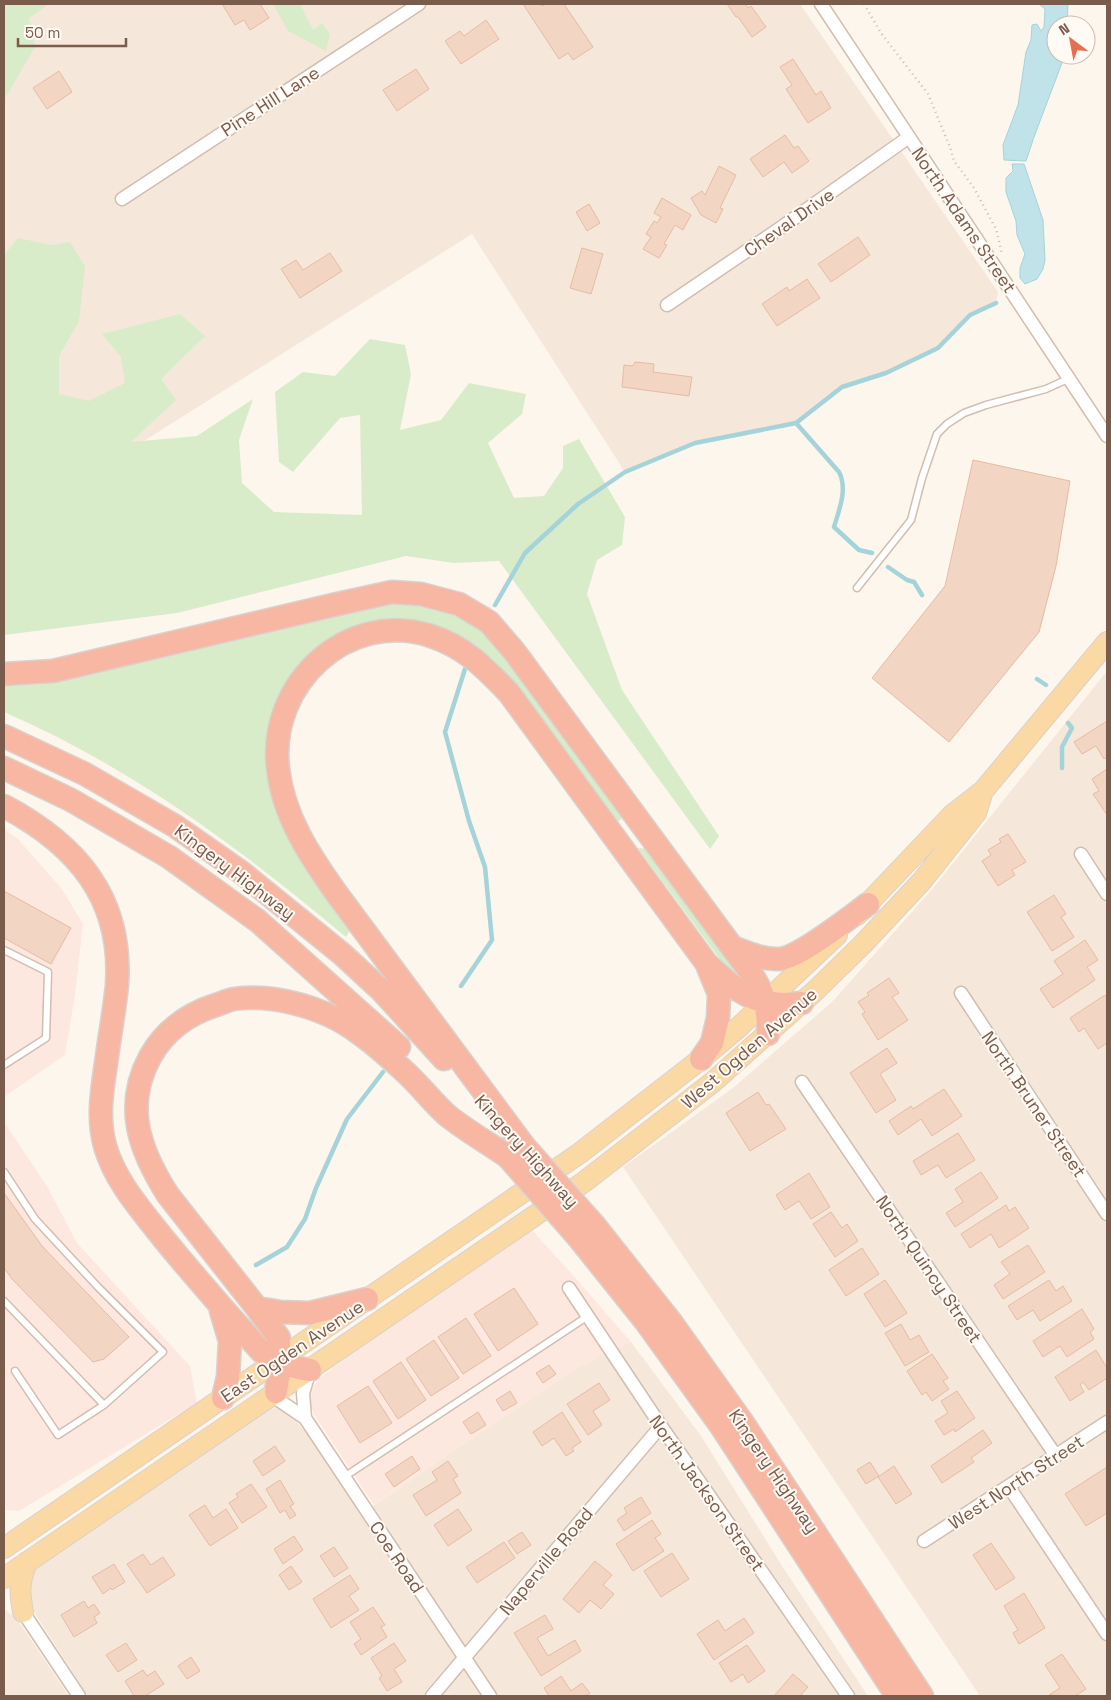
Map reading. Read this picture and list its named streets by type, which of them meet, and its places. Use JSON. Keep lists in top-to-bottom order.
{
  "streets": {
    "highway": ["Kingery Highway"],
    "main road": ["West Ogden Avenue", "East Ogden Avenue"],
    "street": [
      "Pine Hill Lane",
      "North Adams Street",
      "Cheval Drive",
      "North Bruner Street",
      "North Quincy Street",
      "West North Street",
      "North Jackson Street",
      "Coe Road",
      "Naperville Road"
    ]
  },
  "crossings": [
    ["North Adams Street", "Cheval Drive"],
    ["West Ogden Avenue", "East Ogden Avenue"],
    ["North Quincy Street", "West North Street"],
    ["East Ogden Avenue", "Coe Road"],
    ["North Jackson Street", "Naperville Road"],
    ["Coe Road", "Naperville Road"]
  ],
  "scale_bar": "50 m",
  "north": "top left"
}
